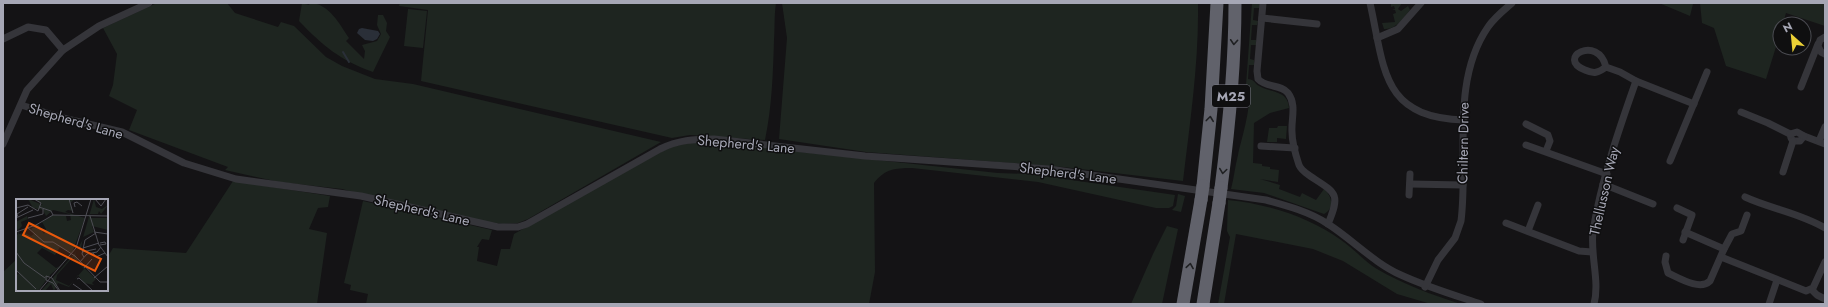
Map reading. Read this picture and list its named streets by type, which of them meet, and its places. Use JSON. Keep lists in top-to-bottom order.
{
  "streets": {
    "highway": ["M25"],
    "street": ["Shepherd's Lane", "Chiltern Drive", "Thellusson Way"]
  },
  "crossings": [
    ["Shepherd's Lane", "Chiltern Drive"]
  ],
  "north": "top left"
}
